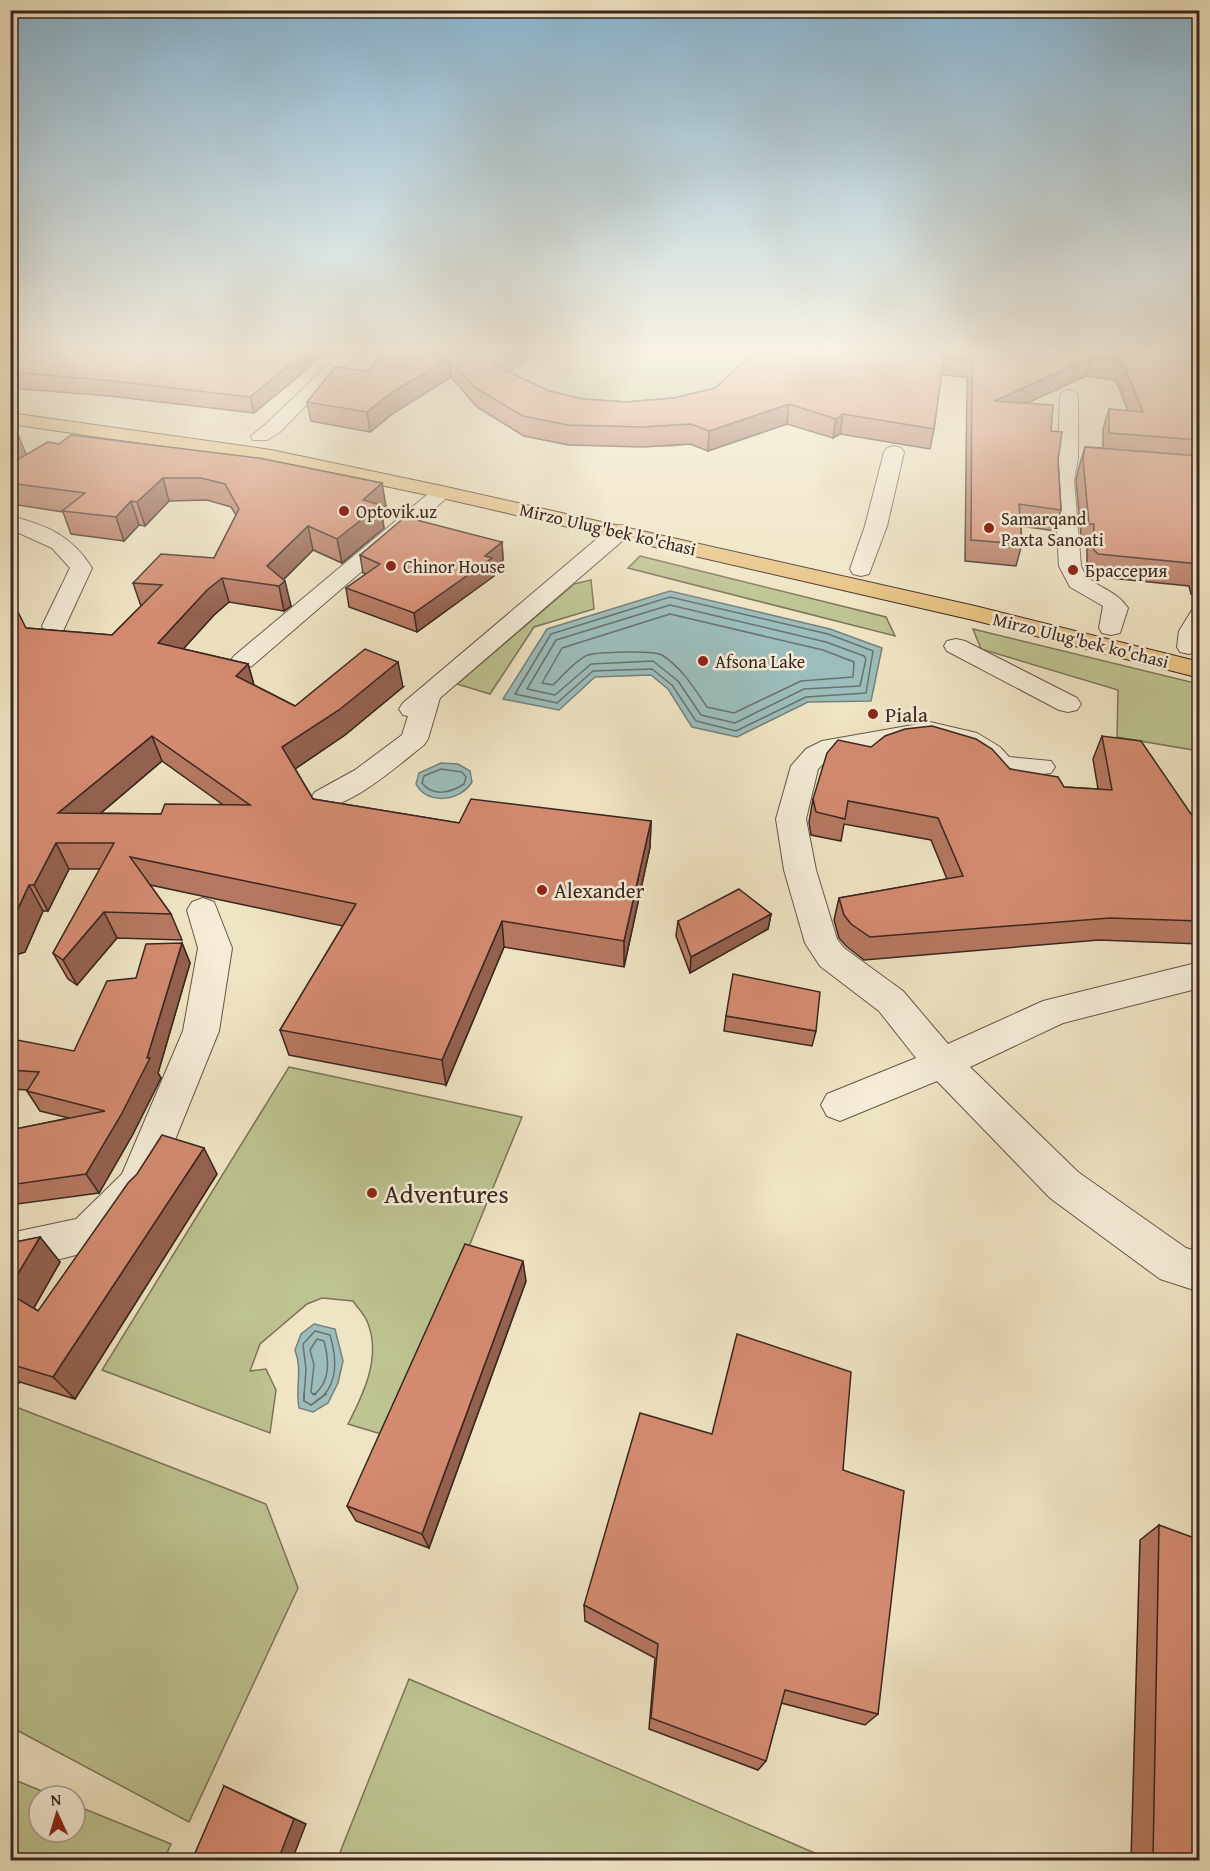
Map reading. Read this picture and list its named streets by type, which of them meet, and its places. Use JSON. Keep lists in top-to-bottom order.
{
  "streets": {
    "main road": ["Mirzo Ulug'bek ko'chasi"]
  },
  "places": [
    "Optovik.uz",
    "Samarqand Paxta Sanoati",
    "Chinor House",
    "Брассерия",
    "Afsona Lake",
    "Piala",
    "Alexander",
    "Adventures"
  ],
  "north": "top"
}
